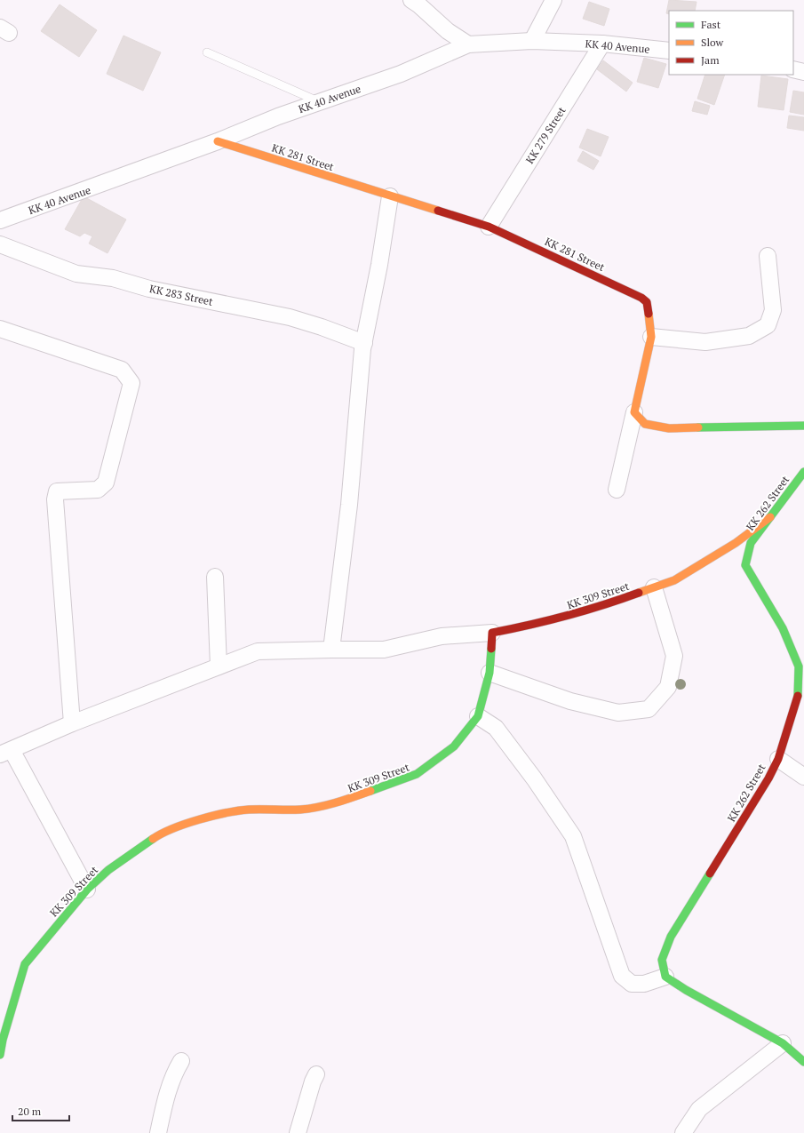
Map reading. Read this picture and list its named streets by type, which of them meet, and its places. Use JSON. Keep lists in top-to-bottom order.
{
  "streets": {
    "street": [
      "KK 40 Avenue",
      "KK 279 Street",
      "KK 281 Street",
      "KK 283 Street",
      "KK 262 Street",
      "KK 309 Street"
    ]
  },
  "crossings": [
    ["KK 40 Avenue", "KK 279 Street"],
    ["KK 40 Avenue", "KK 281 Street"],
    ["KK 279 Street", "KK 281 Street"],
    ["KK 262 Street", "KK 309 Street"]
  ],
  "legend": ["Fast", "Slow", "Jam"],
  "scale_bar": "20 m"
}
